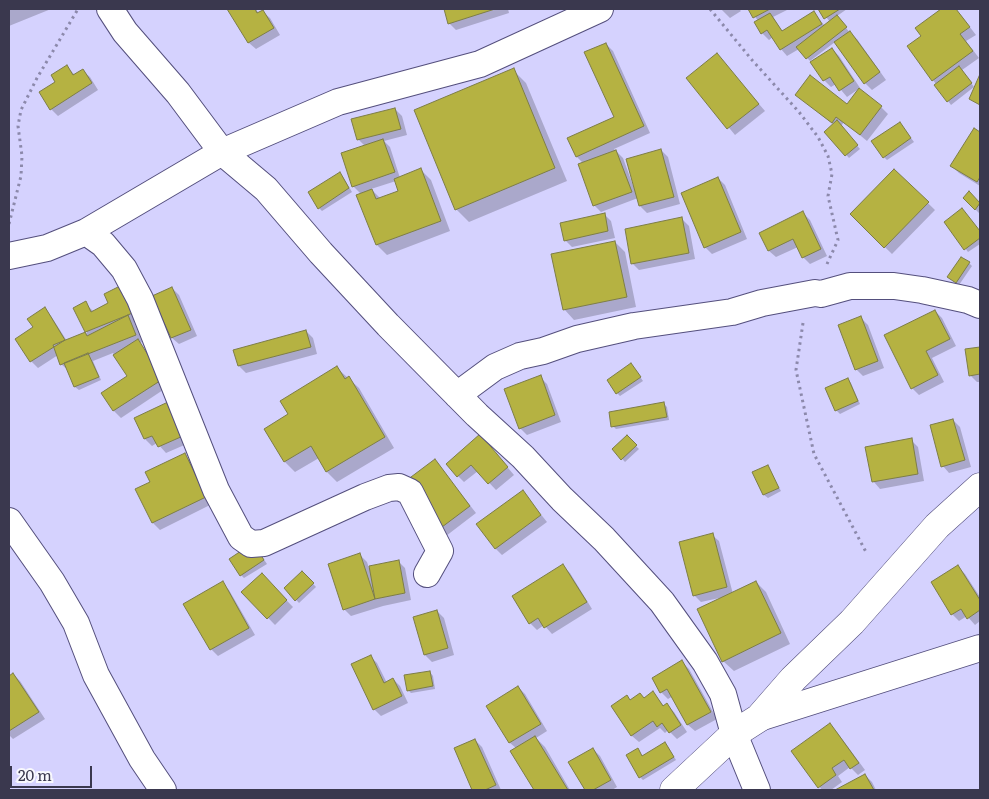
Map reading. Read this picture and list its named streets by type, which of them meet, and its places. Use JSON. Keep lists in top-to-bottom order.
{
  "scale_bar": "20 m"
}
